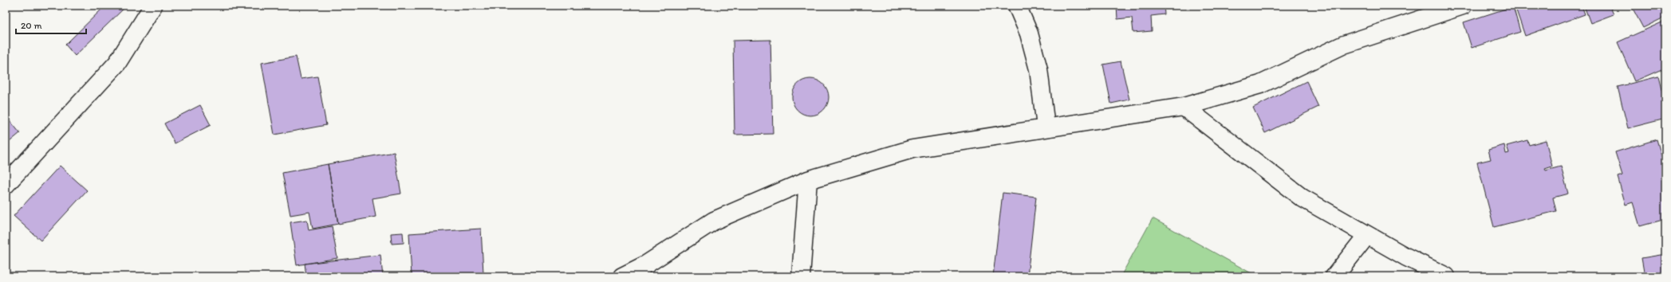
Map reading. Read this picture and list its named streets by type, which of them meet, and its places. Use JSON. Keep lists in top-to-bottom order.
{
  "scale_bar": "20 m"
}
